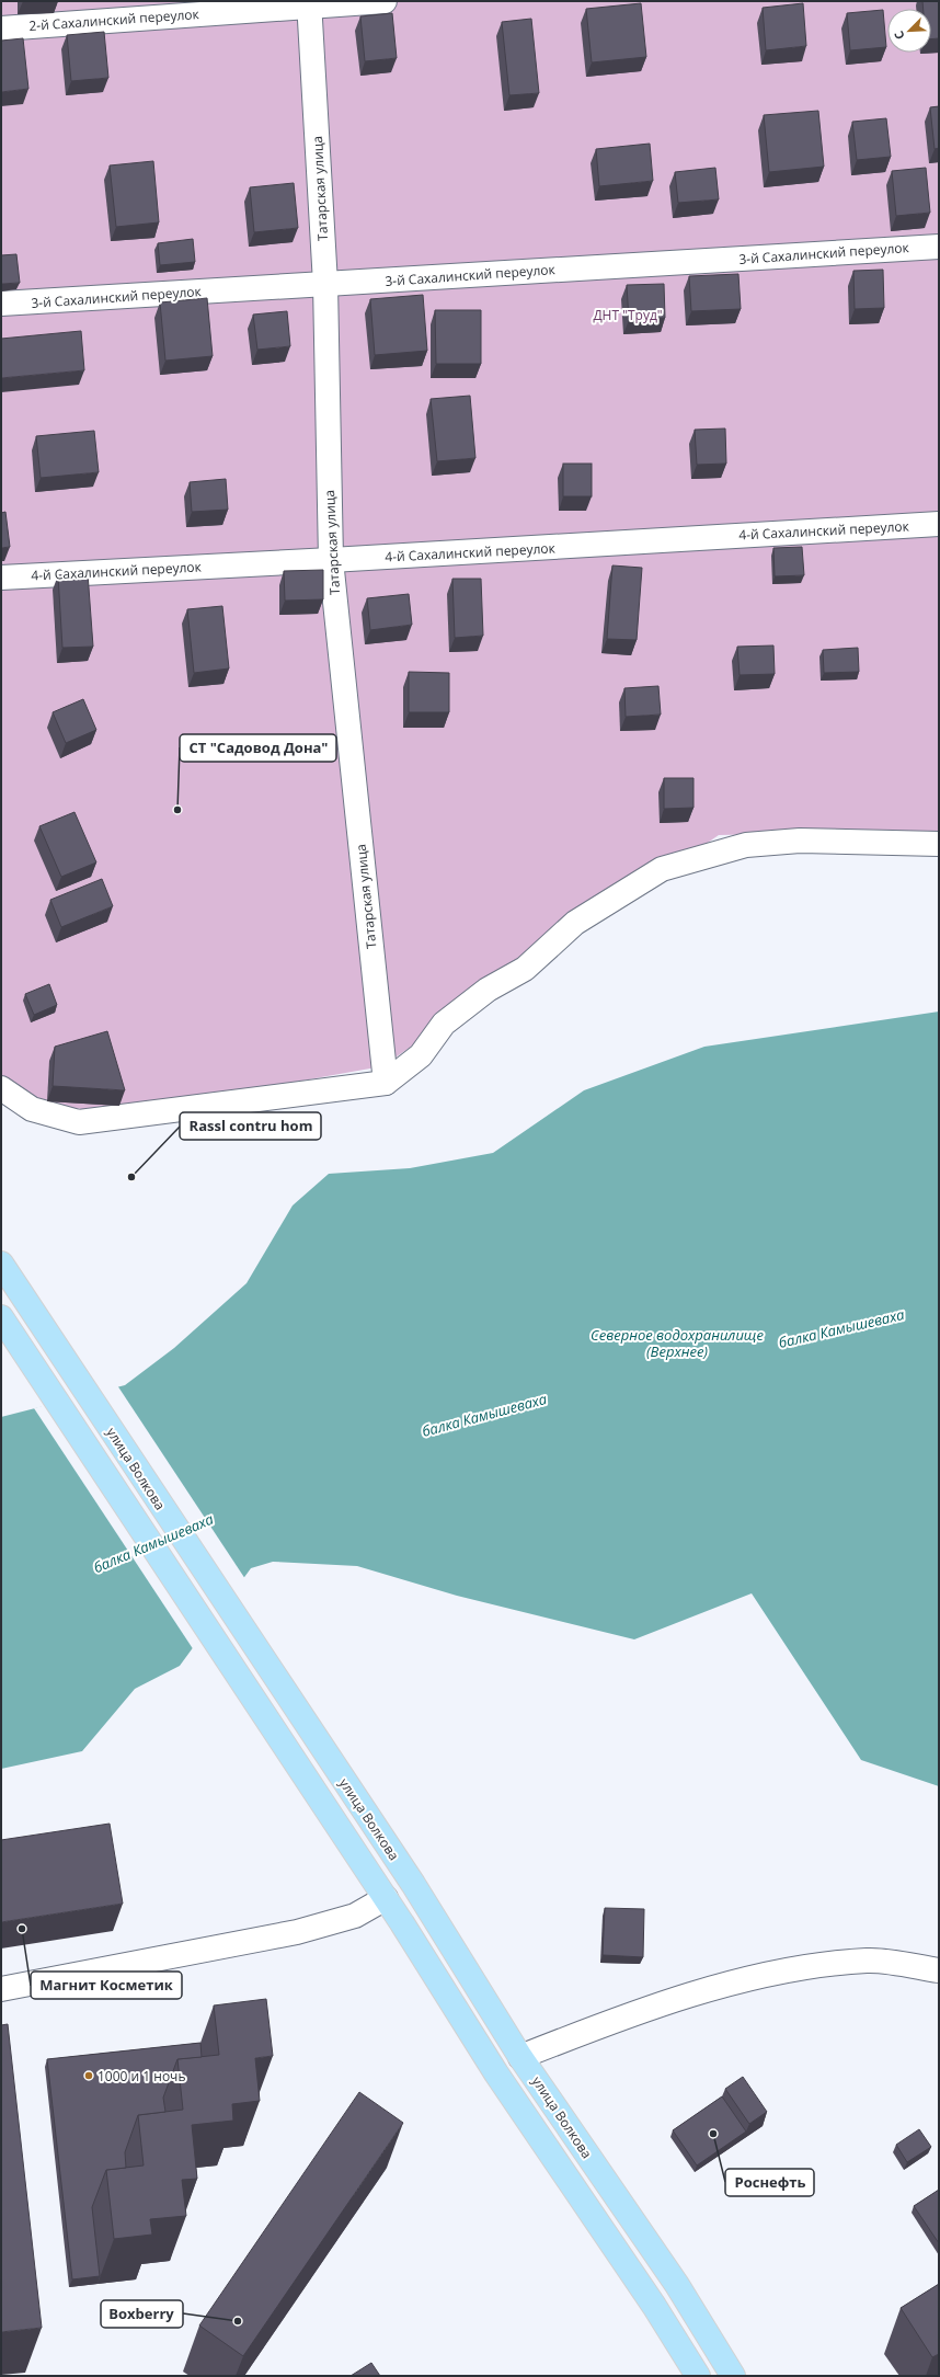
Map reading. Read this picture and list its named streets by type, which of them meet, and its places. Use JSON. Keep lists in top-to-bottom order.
{
  "streets": {
    "main road": ["улица Волкова"],
    "street": [
      "2-й Сахалинский переулок",
      "Татарская улица",
      "3-й Сахалинский переулок",
      "4-й Сахалинский переулок"
    ]
  },
  "crossings": [
    ["2-й Сахалинский переулок", "Татарская улица"],
    ["Татарская улица", "3-й Сахалинский переулок"],
    ["Татарская улица", "4-й Сахалинский переулок"]
  ],
  "water": ["балка Камышеваха", "Северное водохранилище (Верхнее)"],
  "parks": ["ДНТ \"Труд\""],
  "places": [
    "СТ \"Садовод Дона\"",
    "Rassl contru hom",
    "Магнит Косметик",
    "1000 и 1 ночь",
    "Роснефть",
    "Boxberry"
  ],
  "north": "bottom left"
}
